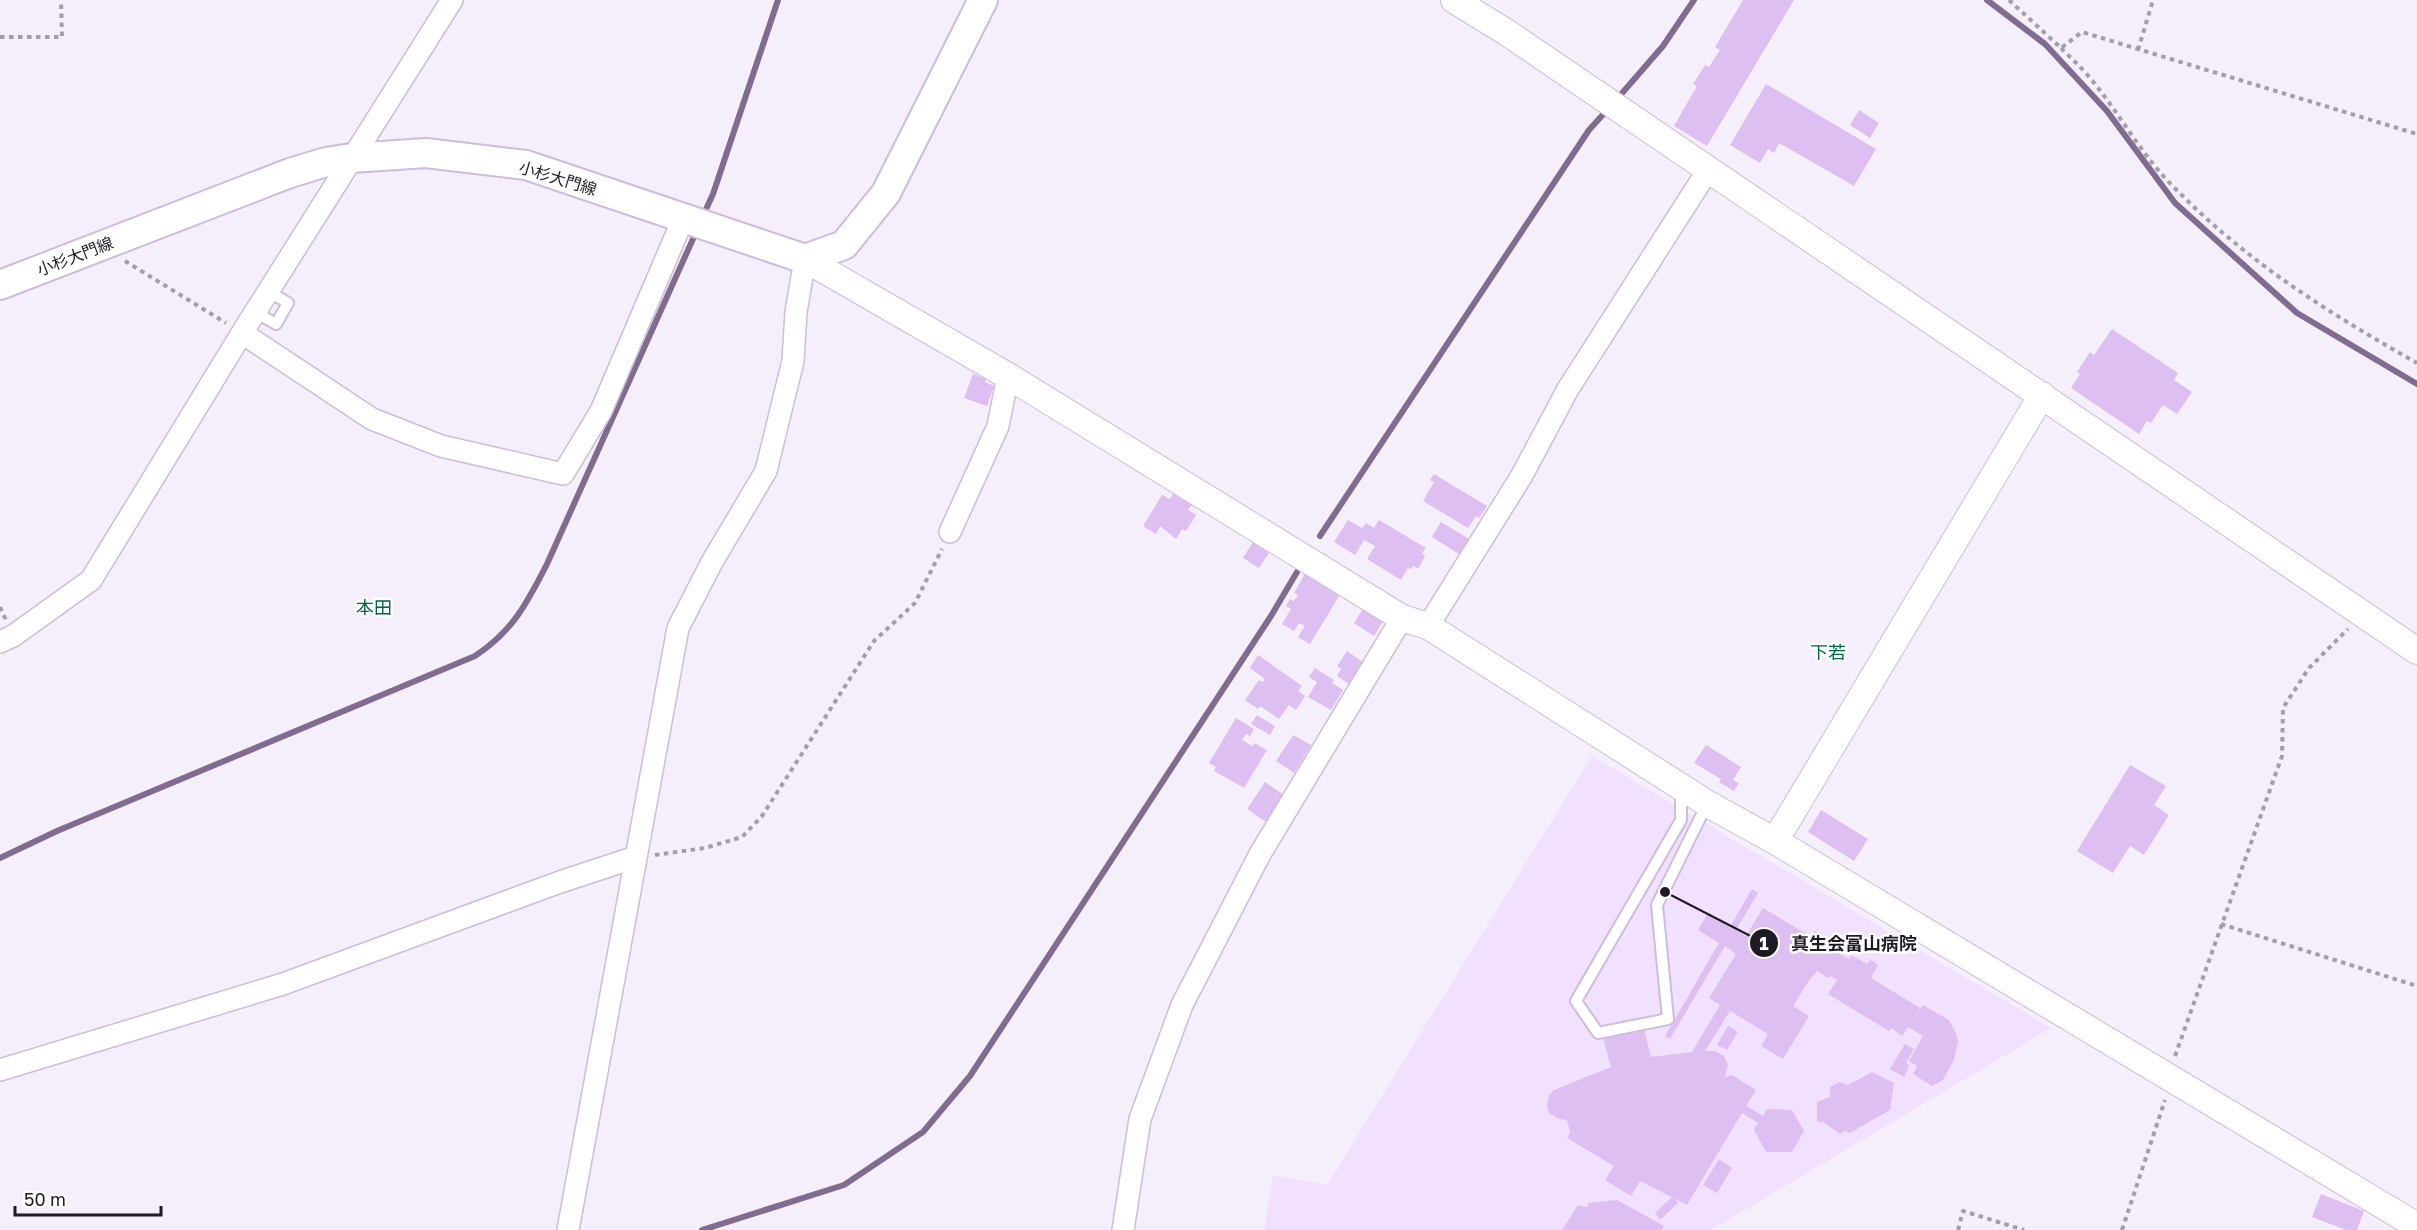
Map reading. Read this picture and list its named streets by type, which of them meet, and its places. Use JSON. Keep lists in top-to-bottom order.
{
  "streets": {
    "main road": ["小杉大門線"]
  },
  "districts": ["本田", "下若"],
  "places": ["真生会富山病院"],
  "scale_bar": "50 m"
}
